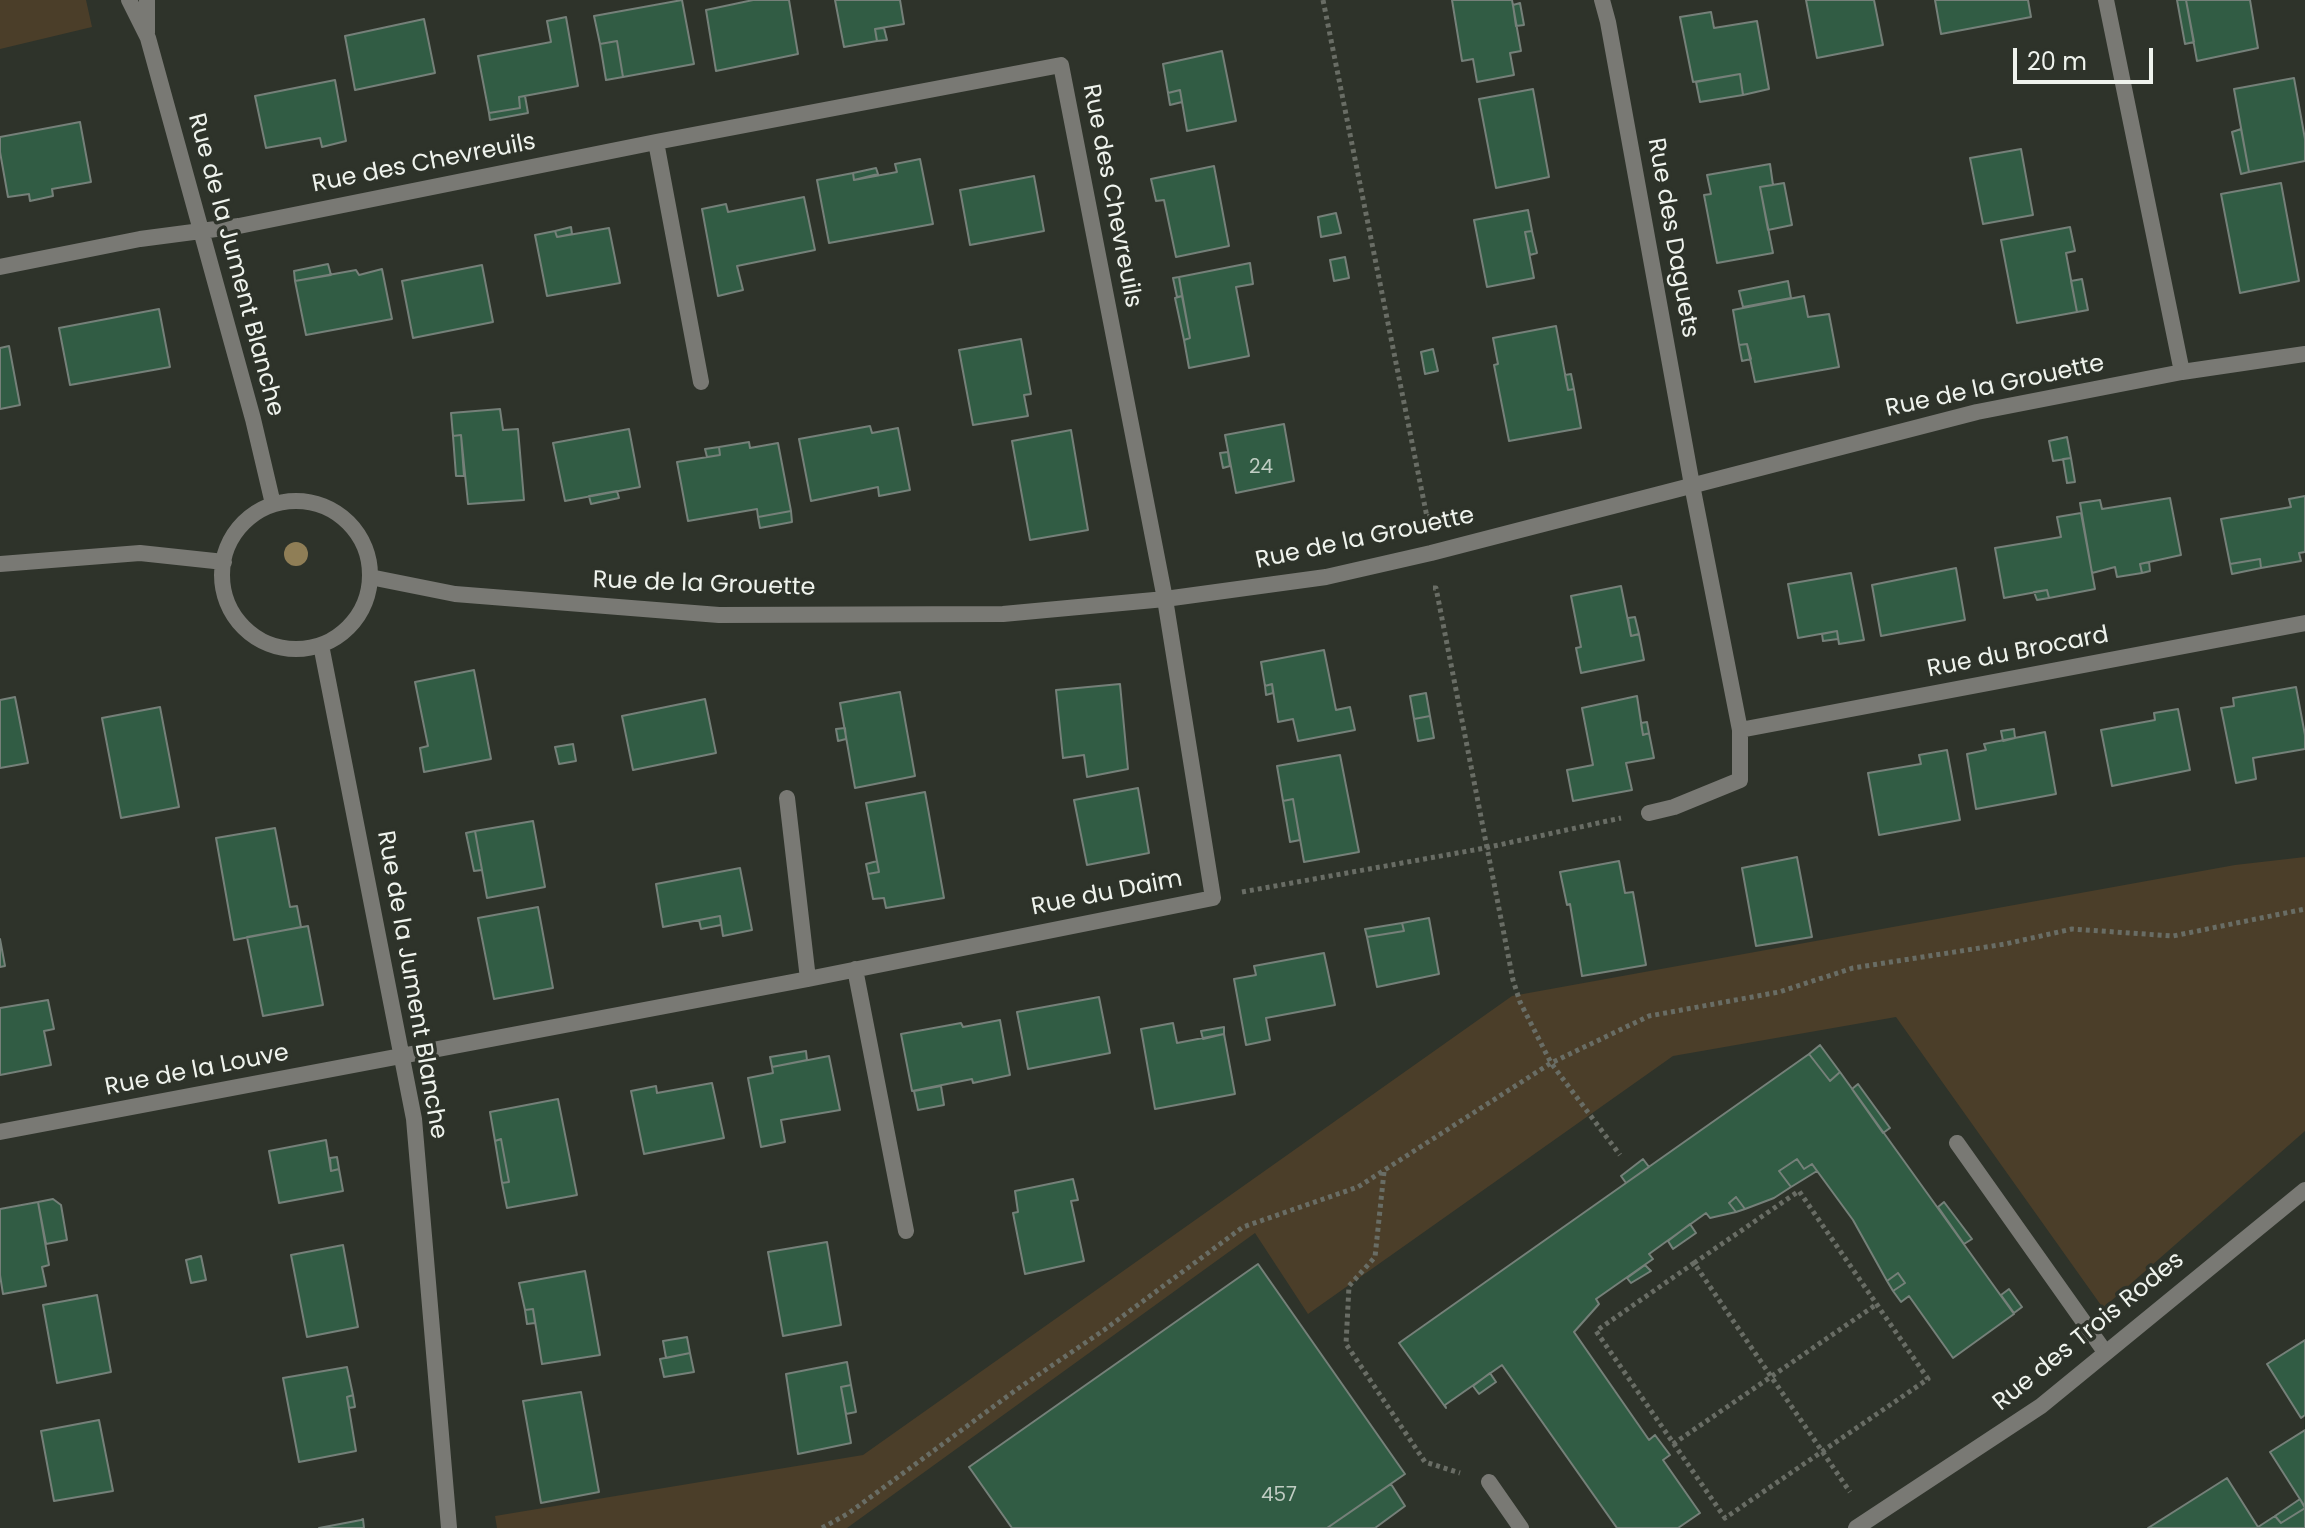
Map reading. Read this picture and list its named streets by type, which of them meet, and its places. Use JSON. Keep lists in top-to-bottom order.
{
  "streets": {
    "street": [
      "Rue des Chevreuils",
      "Rue des Daguets",
      "Rue de la Jument Blanche",
      "Rue de la Grouette",
      "Rue du Brocard",
      "Rue du Daim",
      "Rue de la Louve",
      "Rue des Trois Rodes"
    ]
  },
  "crossings": [
    ["Rue des Chevreuils", "Rue de la Jument Blanche"],
    ["Rue des Chevreuils", "Rue de la Grouette"],
    ["Rue des Chevreuils", "Rue du Daim"],
    ["Rue des Daguets", "Rue de la Grouette"],
    ["Rue des Daguets", "Rue du Brocard"],
    ["Rue de la Jument Blanche", "Rue de la Grouette"],
    ["Rue de la Jument Blanche", "Rue du Daim"],
    ["Rue de la Jument Blanche", "Rue de la Louve"],
    ["Rue de la Grouette", "Rue du Daim"],
    ["Rue du Daim", "Rue de la Louve"]
  ],
  "house_numbers": ["24", "457"],
  "scale_bar": "20 m"
}
